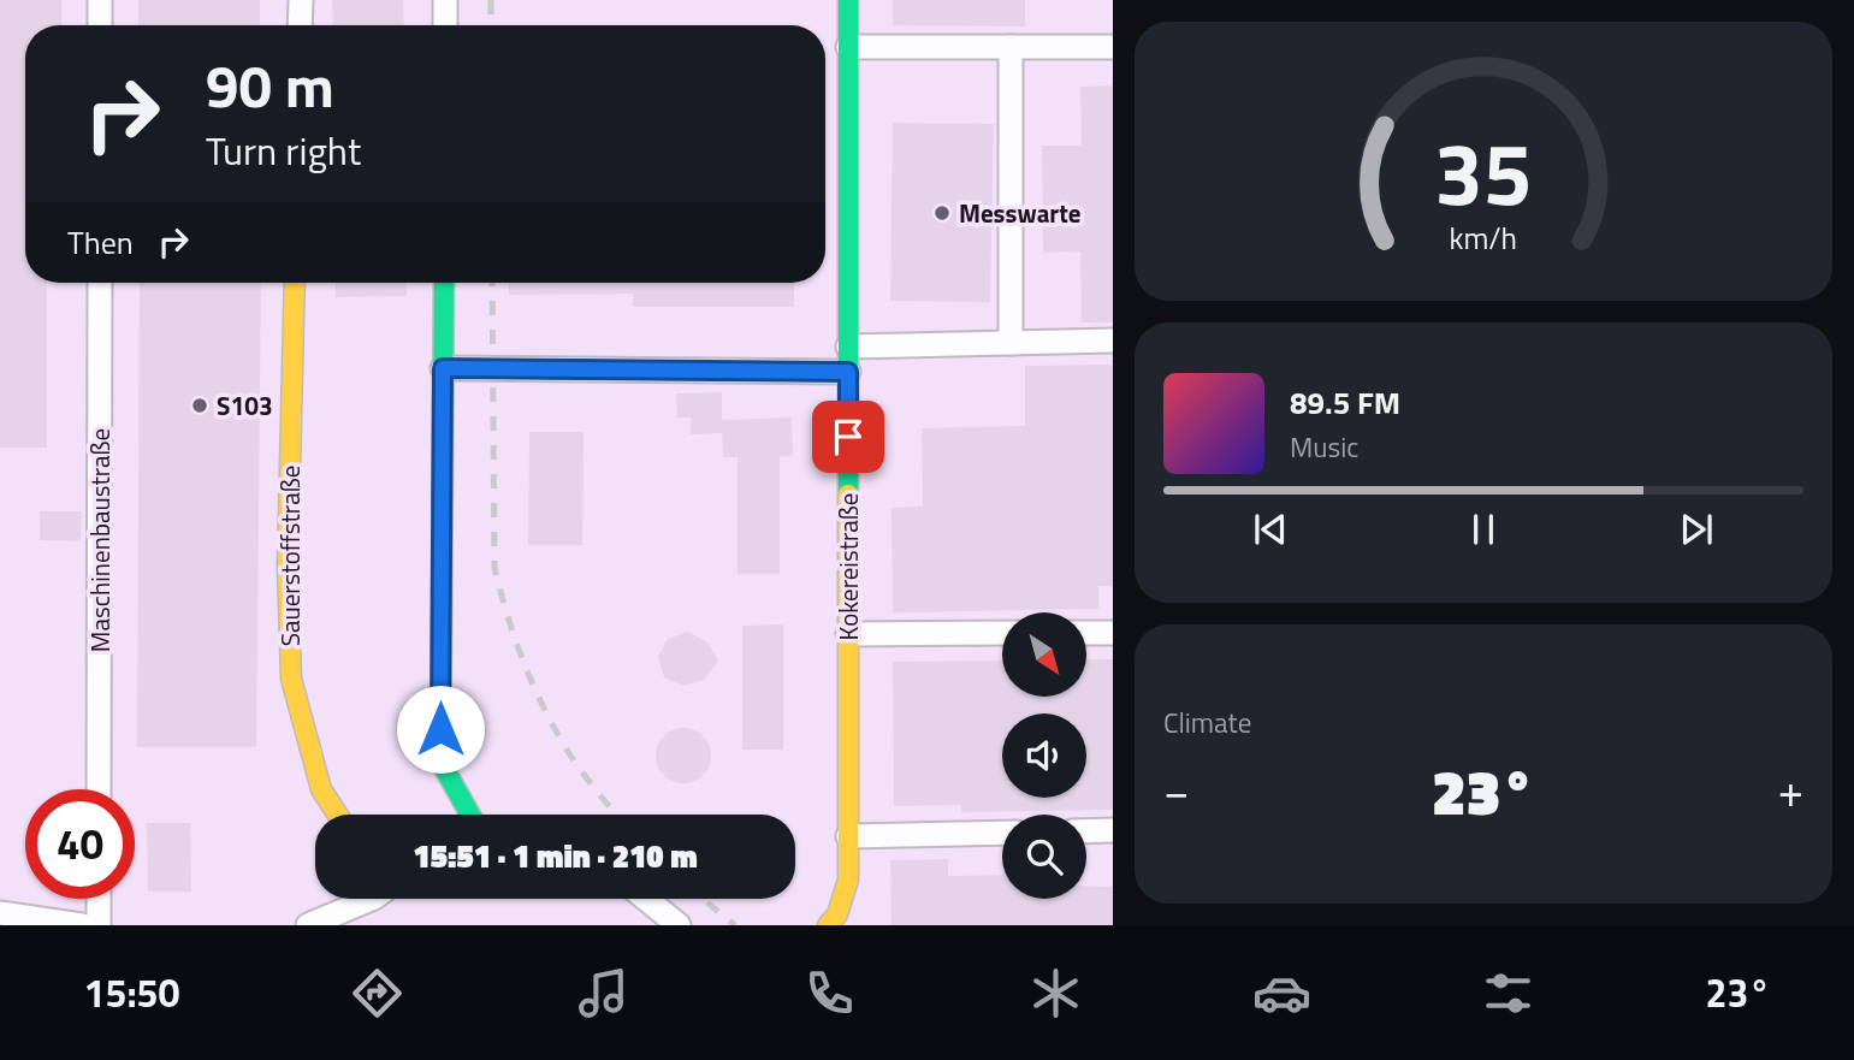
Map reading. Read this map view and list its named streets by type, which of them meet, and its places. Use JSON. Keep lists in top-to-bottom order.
{
  "streets": {
    "street": ["Maschinenbaustraße", "Sauerstoffstraße", "Kokereistraße"]
  },
  "places": ["Messwarte", "S103"],
  "north": "bottom right",
  "page": {
    "turn": ["90 m", "Turn right"],
    "then": "Then",
    "song": ["89.5 FM", "Music"],
    "tile": "Climate",
    "heat": ["−", "23°", "+"],
    "limit": "40",
    "trip": "15:51 · 1 min · 210 m",
    "tabs": ["15:50", "23°"],
    "gauge": ["35", "km/h"]
  }
}
